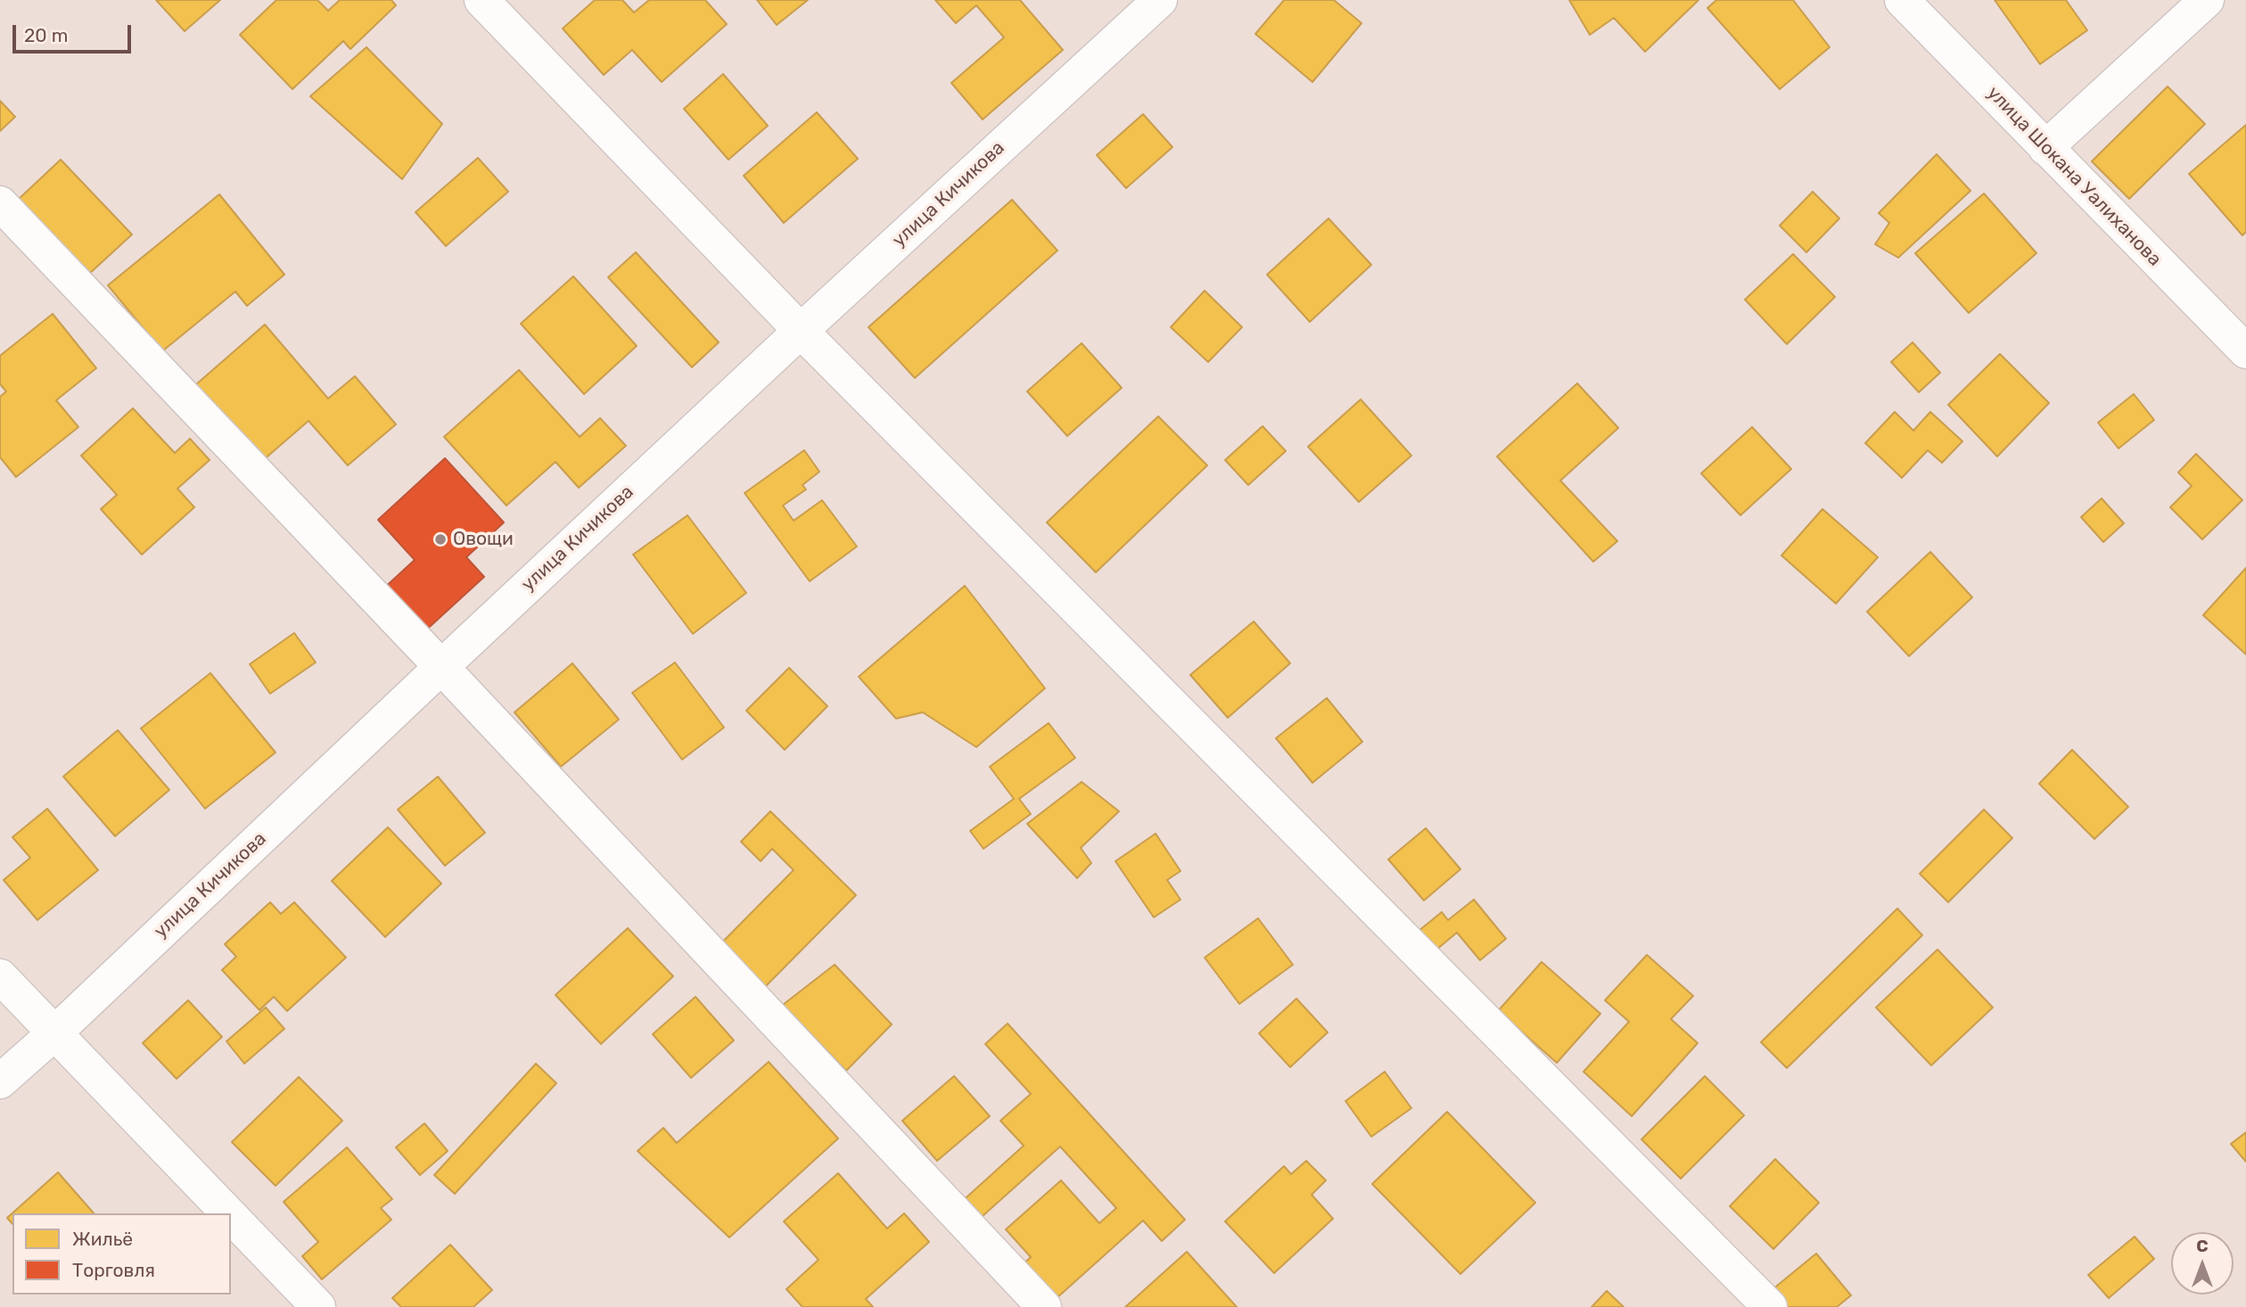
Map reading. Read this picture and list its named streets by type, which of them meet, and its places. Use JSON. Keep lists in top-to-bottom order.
{
  "streets": {
    "street": ["улица Шокана Уалиханова", "улица Кичикова"]
  },
  "places": ["Овощи"],
  "legend": ["Жильё", "Торговля"],
  "scale_bar": "20 m",
  "north": "top"
}
